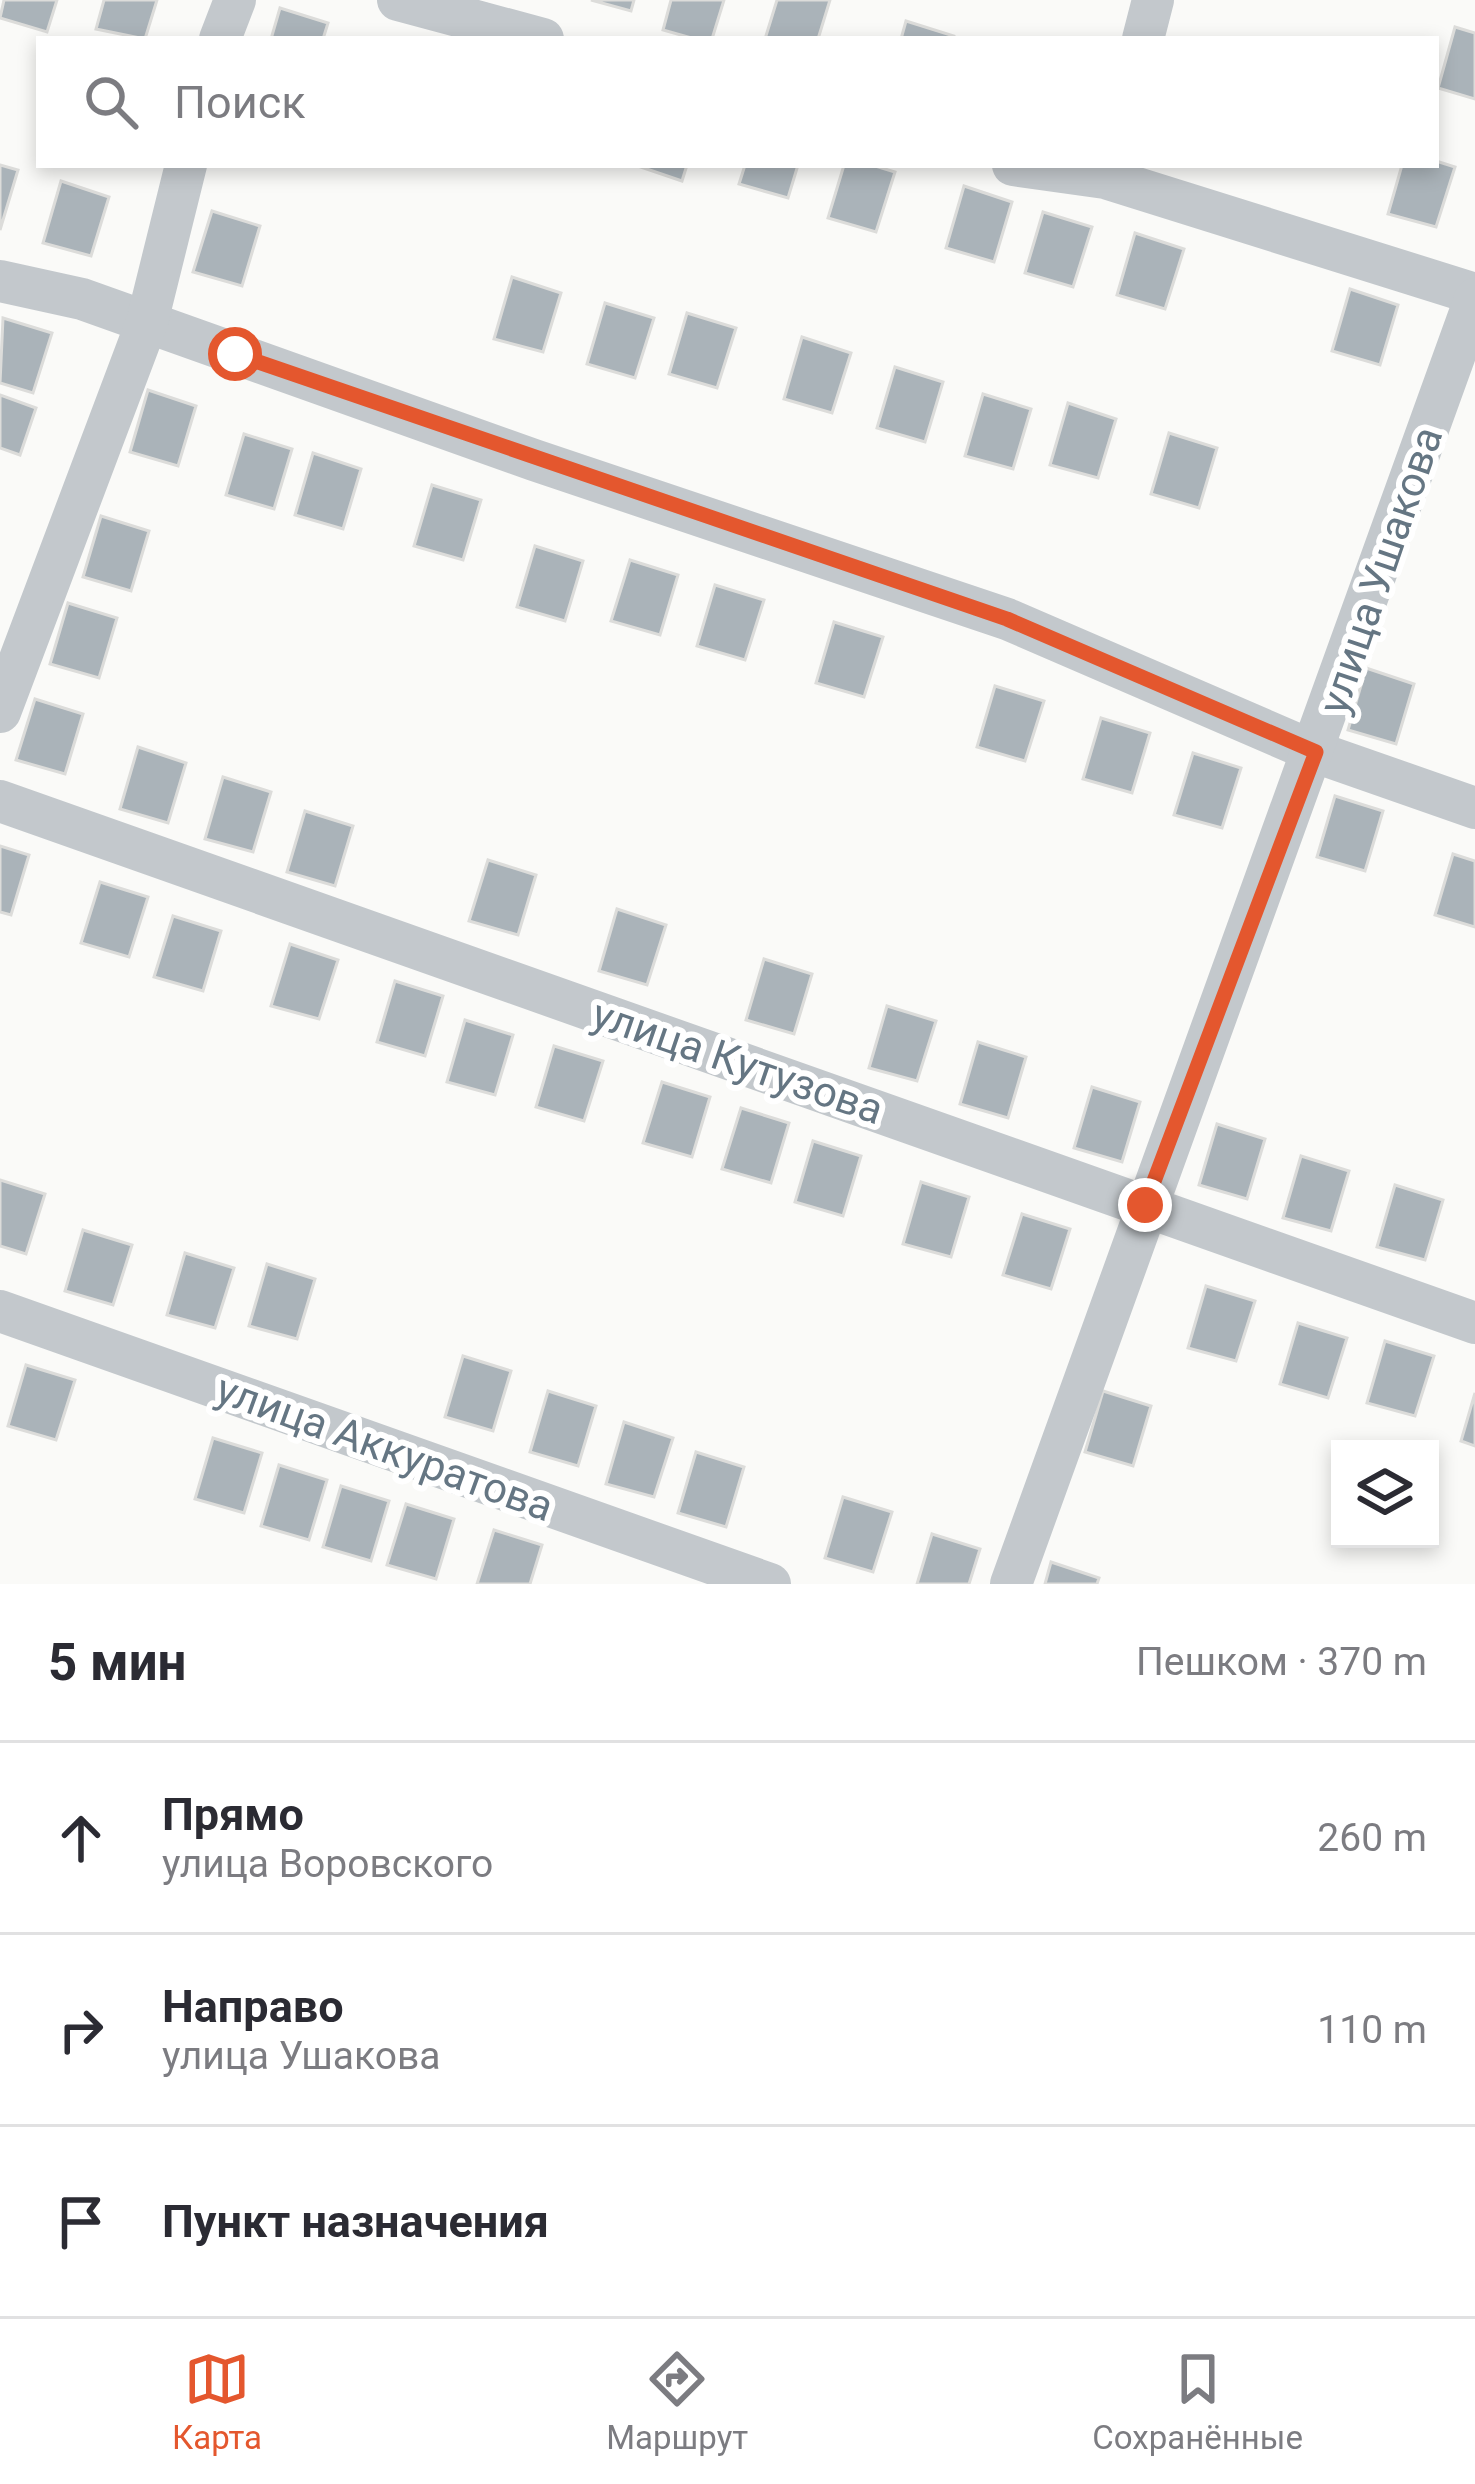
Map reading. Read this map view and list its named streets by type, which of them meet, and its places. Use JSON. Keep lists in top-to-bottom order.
{
  "streets": {
    "street": ["улица Ушакова", "улица Кутузова", "улица Аккуратова"]
  },
  "crossings": [
    ["улица Ушакова", "улица Кутузова"]
  ],
  "page": {
    "search": "Поиск",
    "heading": ["5 мин", "Пешком · 370 m"],
    "list": [
      ["Прямо", "улица Воровского", "260 m"],
      ["Направо", "улица Ушакова", "110 m"],
      "Пункт назначения"
    ],
    "nav": ["Карта", "Маршрут", "Сохранённые"]
  }
}
